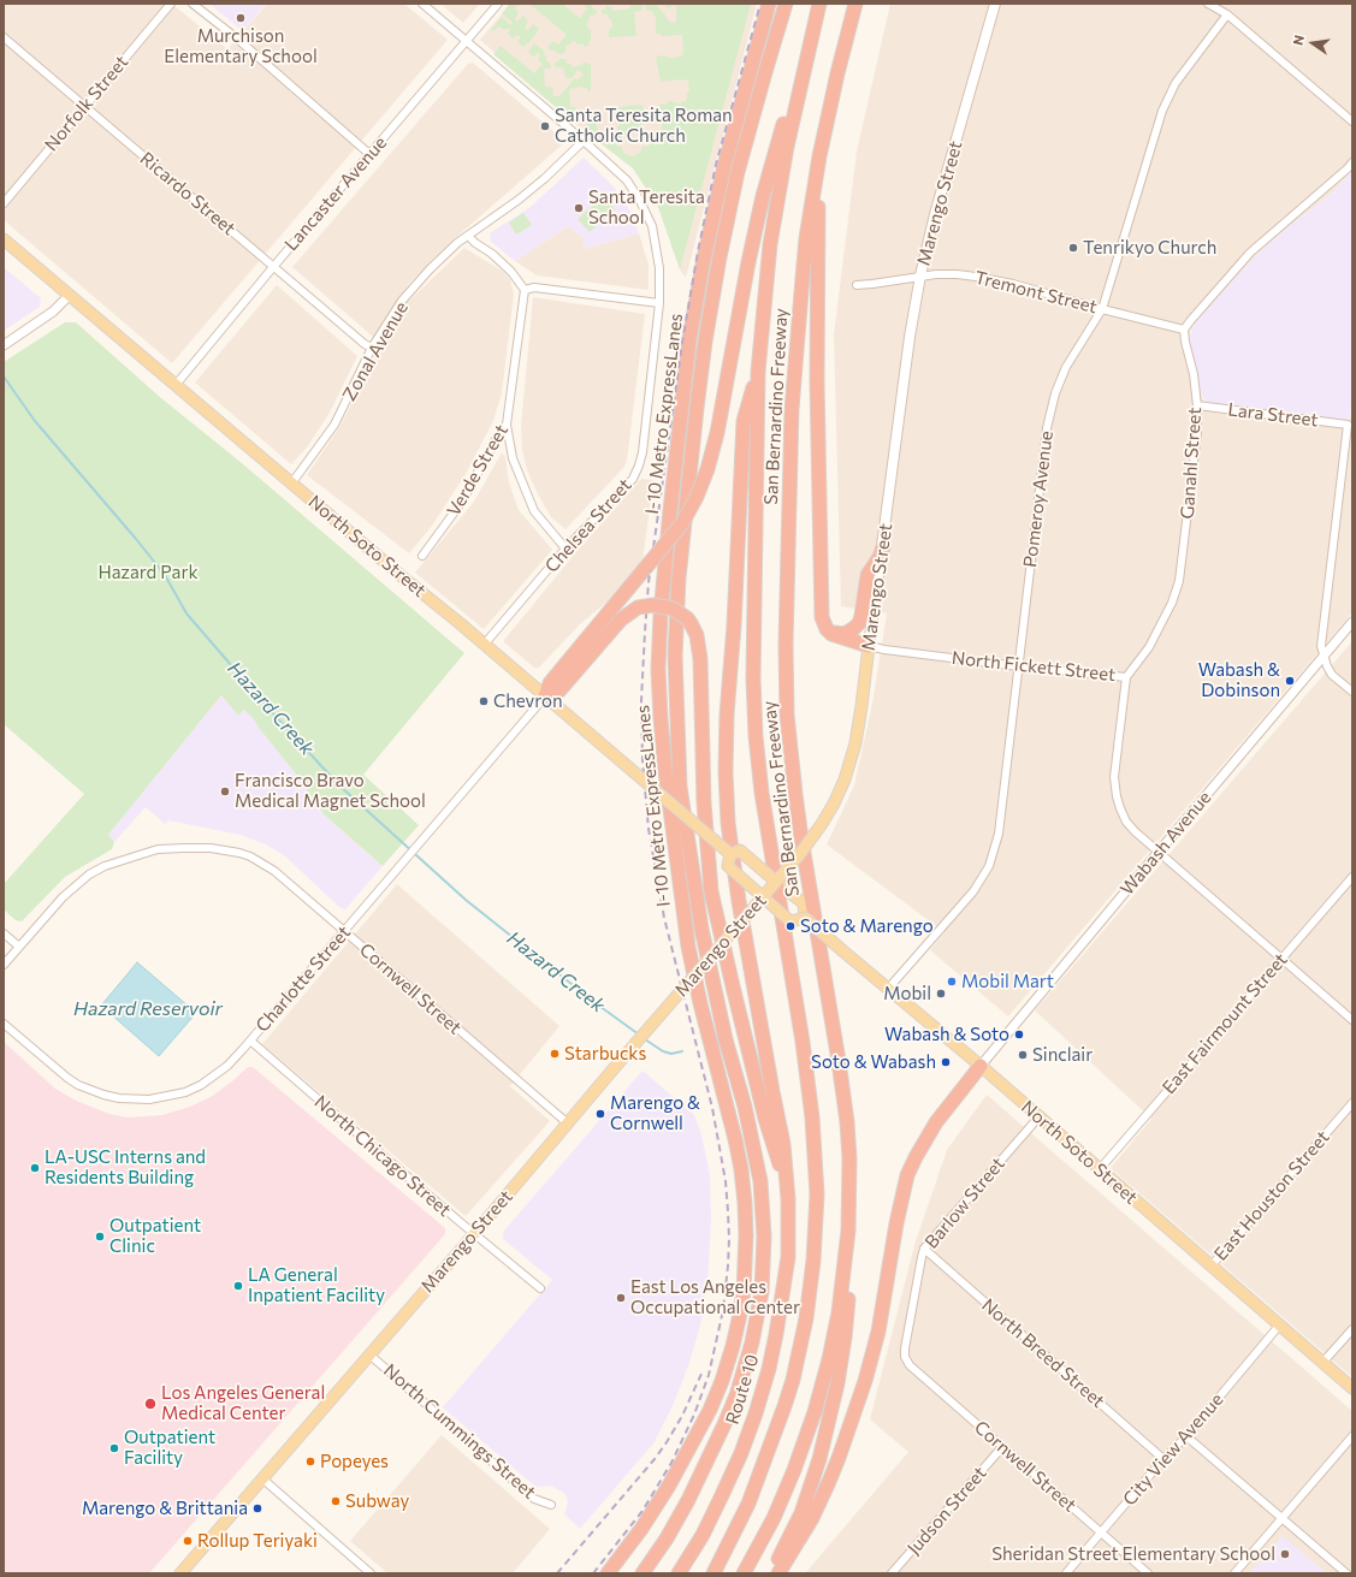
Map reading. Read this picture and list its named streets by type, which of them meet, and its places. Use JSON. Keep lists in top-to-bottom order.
{
  "streets": {
    "highway": ["San Bernardino Freeway", "I-10 Metro ExpressLanes", "Route 10"],
    "main road": ["Marengo Street", "North Soto Street"],
    "street": [
      "Norfolk Street",
      "Ricardo Street",
      "Lancaster Avenue",
      "Tremont Street",
      "Zonal Avenue",
      "Lara Street",
      "Ganahl Street",
      "Verde Street",
      "Pomeroy Avenue",
      "Chelsea Street",
      "North Fickett Street",
      "Wabash Avenue",
      "Charlotte Street",
      "Cornwell Street",
      "East Fairmount Street",
      "North Chicago Street",
      "East Houston Street",
      "Barlow Street",
      "North Breed Street",
      "North Cummings Street",
      "City View Avenue",
      "Judson Street"
    ]
  },
  "crossings": [
    ["Norfolk Street", "Ricardo Street"],
    ["Ricardo Street", "Lancaster Avenue"],
    ["Ricardo Street", "Zonal Avenue"],
    ["Lancaster Avenue", "Chelsea Street"],
    ["Lancaster Avenue", "North Soto Street"],
    ["Marengo Street", "Tremont Street"],
    ["Marengo Street", "North Soto Street"],
    ["Marengo Street", "North Fickett Street"],
    ["Marengo Street", "Cornwell Street"],
    ["Marengo Street", "North Chicago Street"],
    ["Marengo Street", "North Cummings Street"],
    ["Tremont Street", "Ganahl Street"],
    ["Tremont Street", "Pomeroy Avenue"],
    ["Zonal Avenue", "Chelsea Street"],
    ["Zonal Avenue", "North Soto Street"],
    ["Lara Street", "Ganahl Street"],
    ["Lara Street", "Wabash Avenue"],
    ["Ganahl Street", "North Fickett Street"],
    ["Pomeroy Avenue", "North Soto Street"],
    ["Pomeroy Avenue", "North Fickett Street"],
    ["Chelsea Street", "North Soto Street"],
    ["North Soto Street", "Wabash Avenue"],
    ["North Soto Street", "Charlotte Street"],
    ["North Soto Street", "East Fairmount Street"],
    ["North Soto Street", "East Houston Street"],
    ["North Soto Street", "Barlow Street"],
    ["North Soto Street", "City View Avenue"],
    ["North Fickett Street", "Wabash Avenue"],
    ["North Fickett Street", "East Fairmount Street"],
    ["Charlotte Street", "Cornwell Street"],
    ["Charlotte Street", "North Chicago Street"],
    ["Cornwell Street", "Barlow Street"],
    ["Cornwell Street", "City View Avenue"],
    ["Cornwell Street", "Judson Street"],
    ["Barlow Street", "North Breed Street"],
    ["North Breed Street", "City View Avenue"]
  ],
  "water": ["Hazard Creek", "Hazard Reservoir"],
  "parks": ["Hazard Park"],
  "places": [
    "Murchison Elementary School",
    "Santa Teresita Roman Catholic Church",
    "Santa Teresita School",
    "Tenrikyo Church",
    "Wabash & Dobinson",
    "Chevron",
    "Francisco Bravo Medical Magnet School",
    "Soto & Marengo",
    "Mobil Mart",
    "Mobil",
    "Wabash & Soto",
    "Starbucks",
    "Sinclair",
    "Soto & Wabash",
    "Marengo & Cornwell",
    "LA-USC Interns and Residents Building",
    "Outpatient Clinic",
    "LA General Inpatient Facility",
    "East Los Angeles Occupational Center",
    "Los Angeles General Medical Center",
    "Outpatient Facility",
    "Popeyes",
    "Subway",
    "Marengo & Brittania",
    "Rollup Teriyaki",
    "Sheridan Street Elementary School"
  ],
  "north": "left"
}
